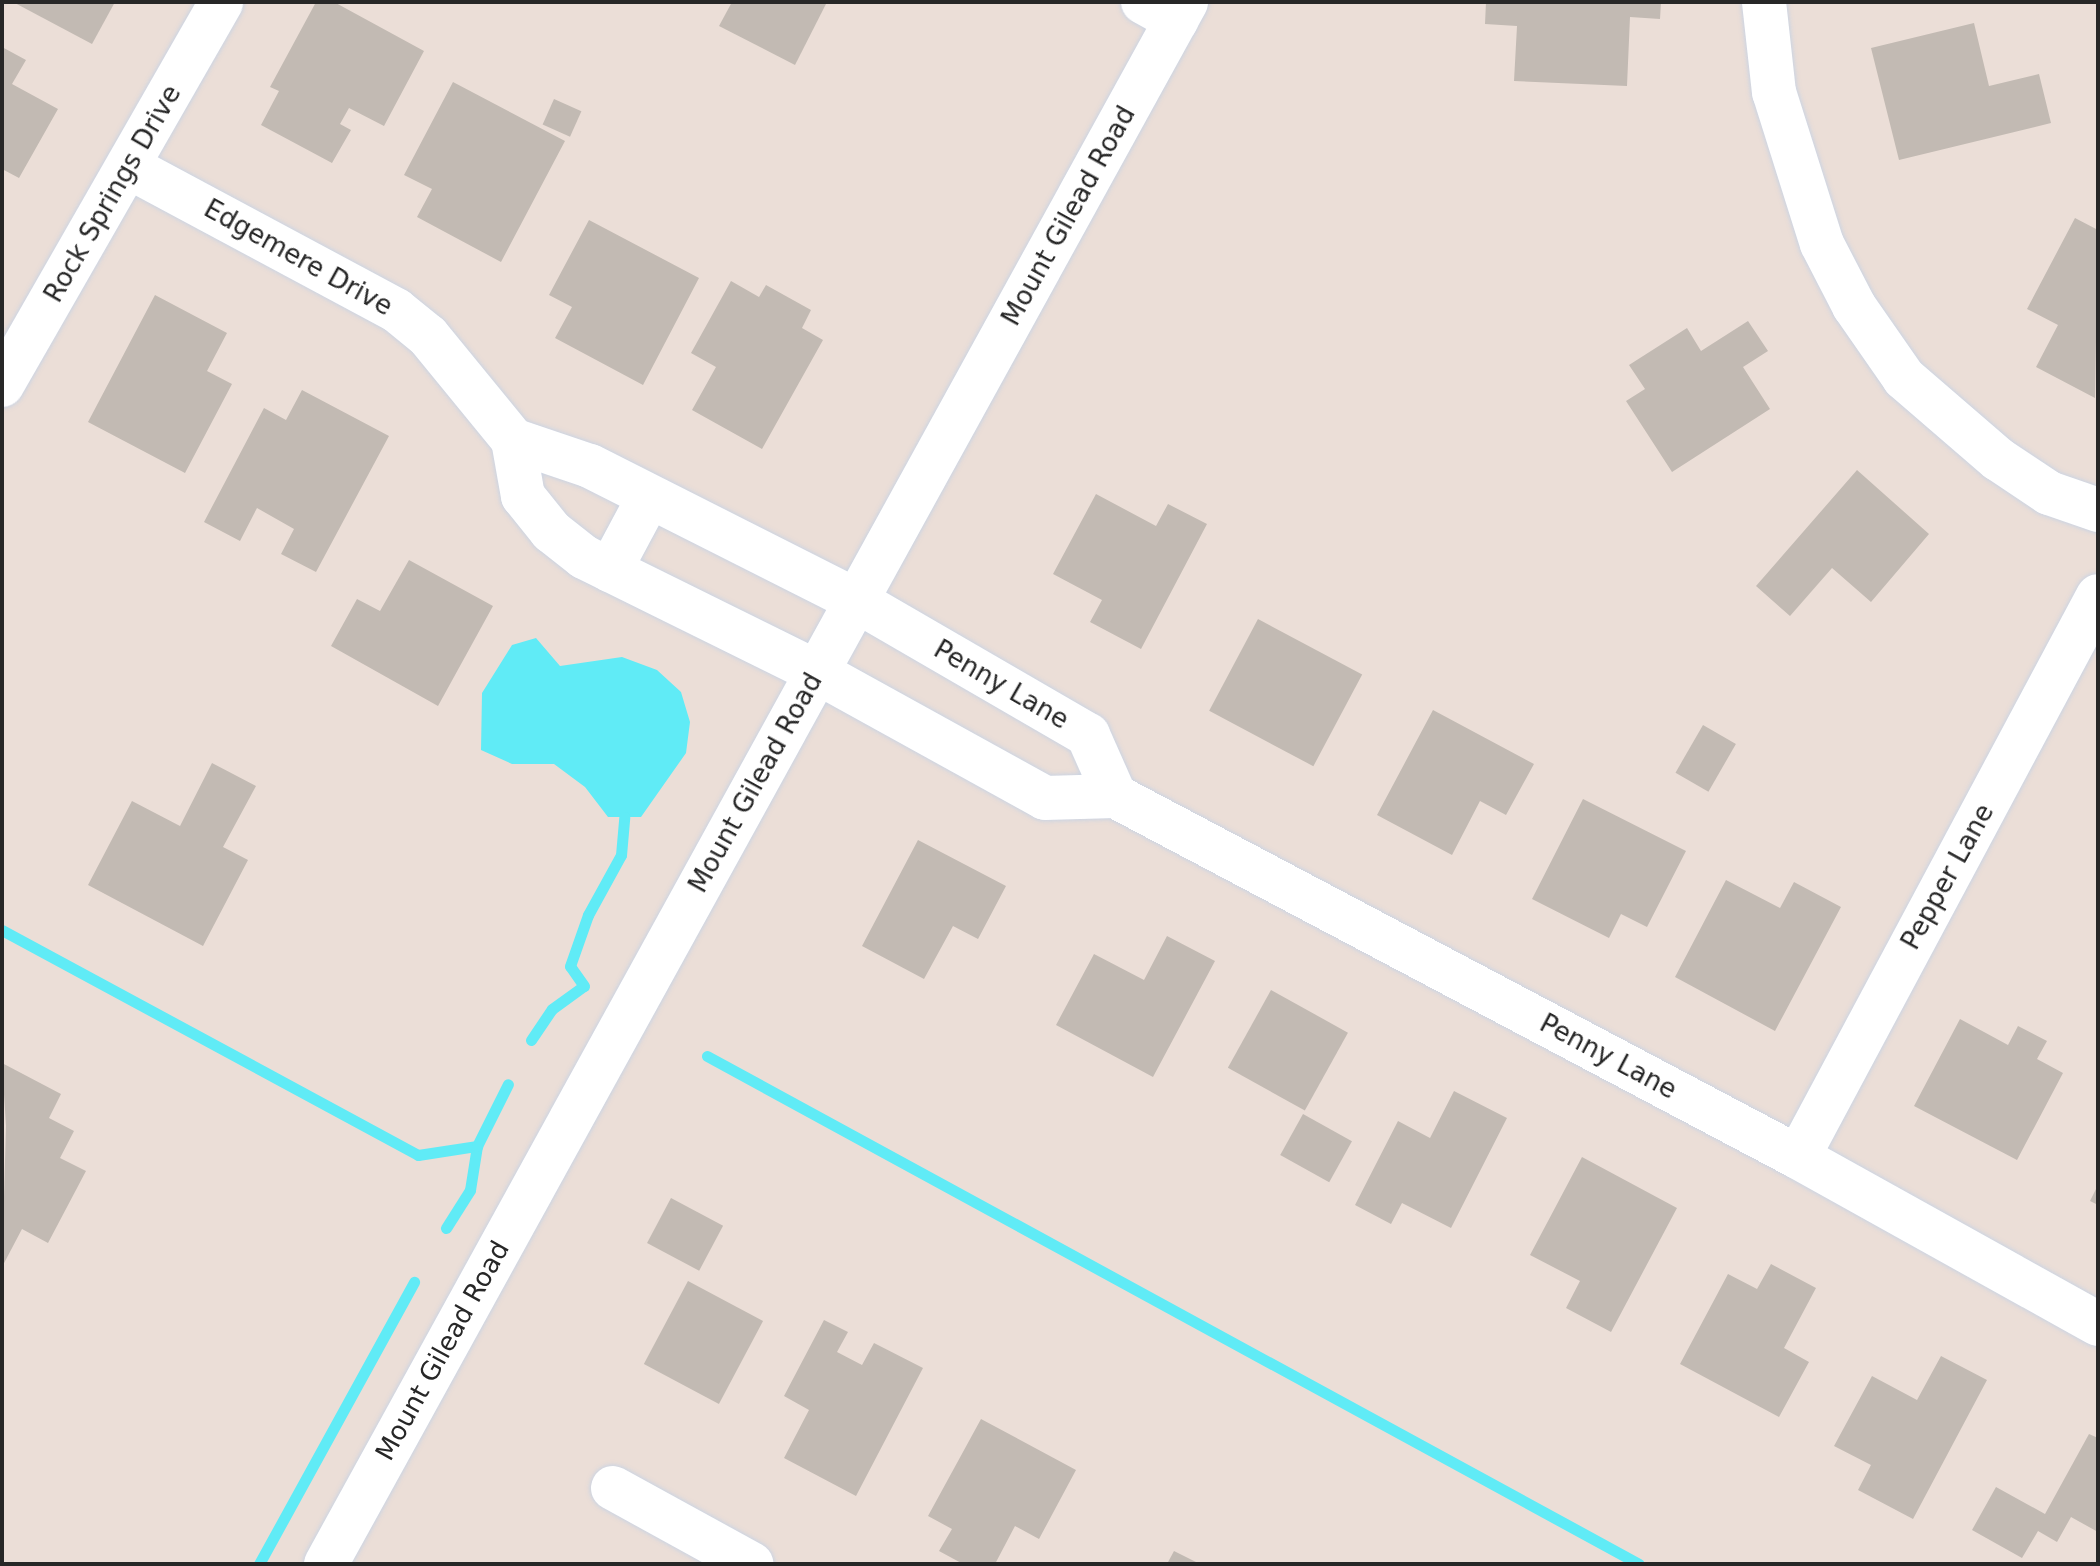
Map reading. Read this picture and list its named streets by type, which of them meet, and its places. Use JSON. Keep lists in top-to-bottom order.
{
  "streets": {
    "street": [
      "Rock Springs Drive",
      "Mount Gilead Road",
      "Edgemere Drive",
      "Penny Lane",
      "Pepper Lane"
    ]
  },
  "crossings": [
    ["Rock Springs Drive", "Edgemere Drive"],
    ["Mount Gilead Road", "Edgemere Drive"],
    ["Mount Gilead Road", "Penny Lane"],
    ["Edgemere Drive", "Penny Lane"],
    ["Penny Lane", "Pepper Lane"]
  ]
}
